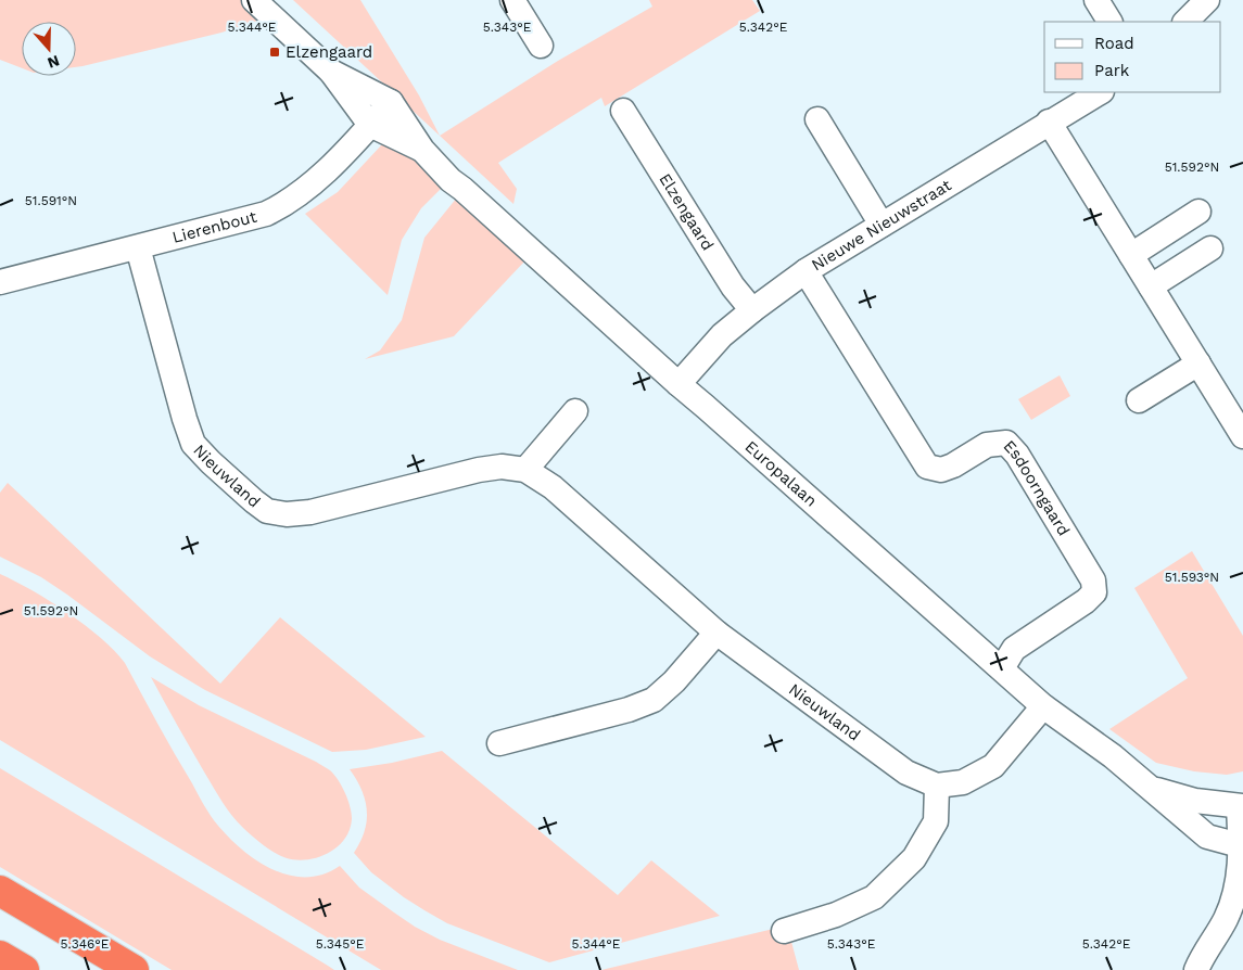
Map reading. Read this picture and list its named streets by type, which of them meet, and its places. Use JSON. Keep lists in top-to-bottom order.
{
  "streets": {
    "street": [
      "Elzengaard",
      "Nieuwe Nieuwstraat",
      "Lierenbout",
      "Europalaan",
      "Nieuwland",
      "Esdoorngaard"
    ]
  },
  "crossings": [
    ["Elzengaard", "Nieuwe Nieuwstraat"],
    ["Nieuwe Nieuwstraat", "Europalaan"],
    ["Nieuwe Nieuwstraat", "Esdoorngaard"],
    ["Lierenbout", "Europalaan"],
    ["Lierenbout", "Nieuwland"],
    ["Europalaan", "Esdoorngaard"]
  ],
  "places": {
    "transit": ["Elzengaard"]
  },
  "legend": ["Road", "Park"],
  "north": "bottom",
  "coordinates": [
    "5.344°E",
    "5.343°E",
    "5.342°E",
    "51.592°N",
    "51.591°N",
    "51.593°N",
    "5.346°E",
    "5.345°E"
  ]
}
